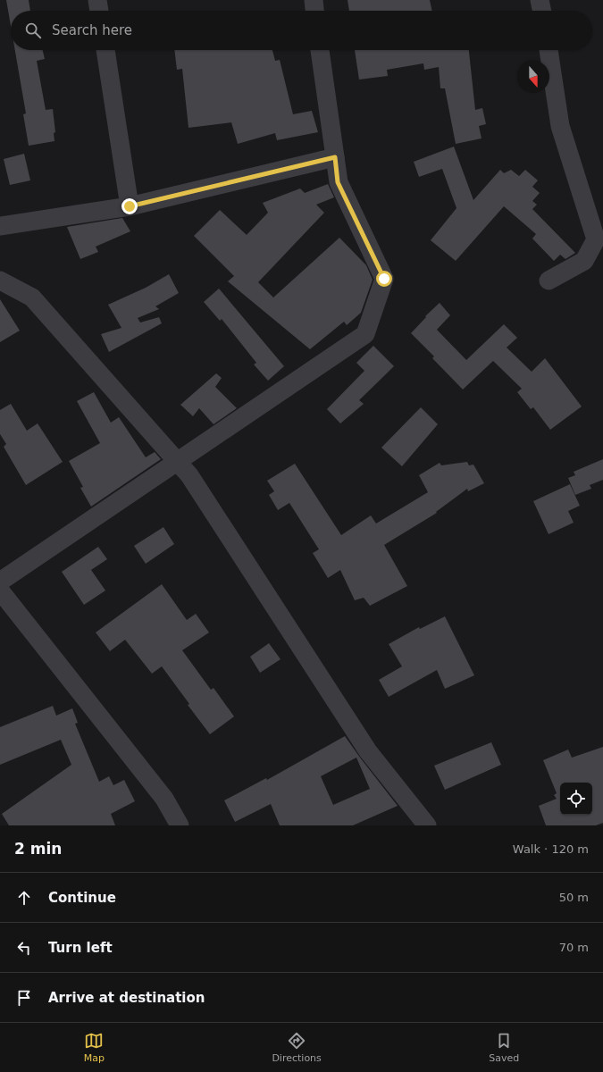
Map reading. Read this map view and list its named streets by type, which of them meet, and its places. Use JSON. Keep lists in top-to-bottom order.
{
  "north": "bottom",
  "page": {
    "search": "Search here",
    "heading": ["2 min", "Walk · 120 m"],
    "list": [
      ["Continue", "50 m"],
      ["Turn left", "70 m"],
      "Arrive at destination"
    ],
    "nav": ["Map", "Directions", "Saved"]
  }
}
